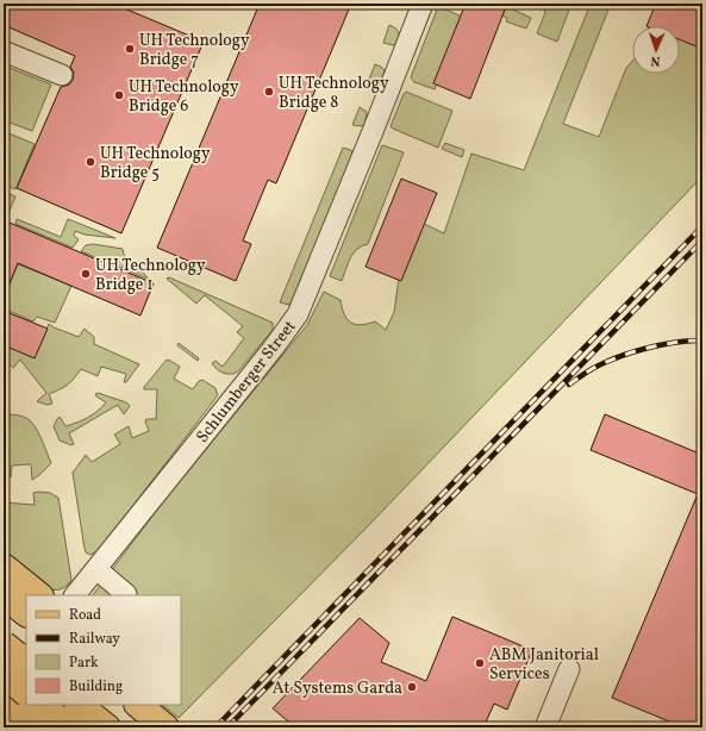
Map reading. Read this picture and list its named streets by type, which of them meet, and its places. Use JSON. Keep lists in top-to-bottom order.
{
  "streets": {
    "street": ["Schlumberger Street"]
  },
  "places": [
    "UH Technology Bridge 7",
    "UH Technology Bridge 8",
    "UH Technology Bridge 6",
    "UH Technology Bridge 5",
    "UH Technology Bridge 1",
    "ABM Janitorial Services",
    "At Systems Garda"
  ],
  "legend": [
    "Road",
    "Railway",
    "Park",
    "Building"
  ],
  "north": "bottom"
}
